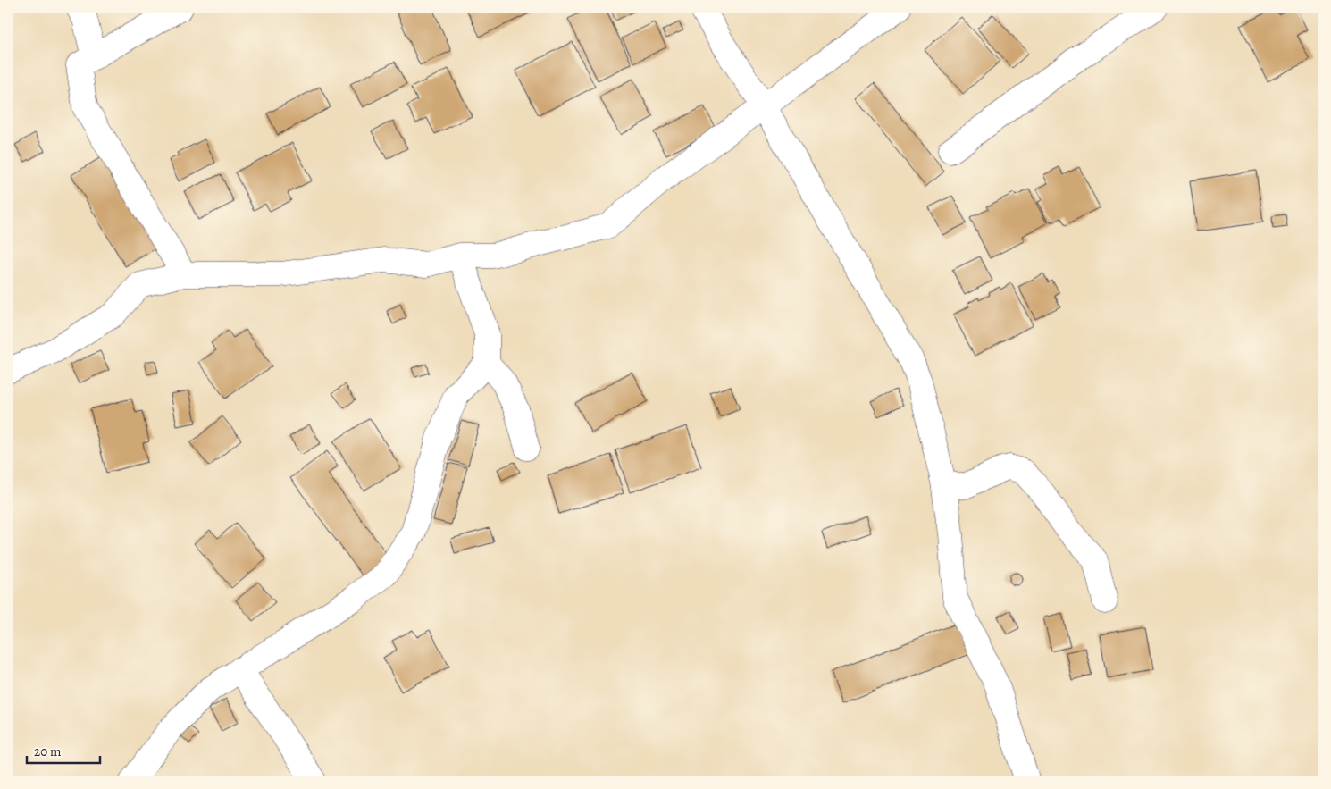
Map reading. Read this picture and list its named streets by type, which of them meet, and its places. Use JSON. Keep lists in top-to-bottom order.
{
  "scale_bar": "20 m"
}
